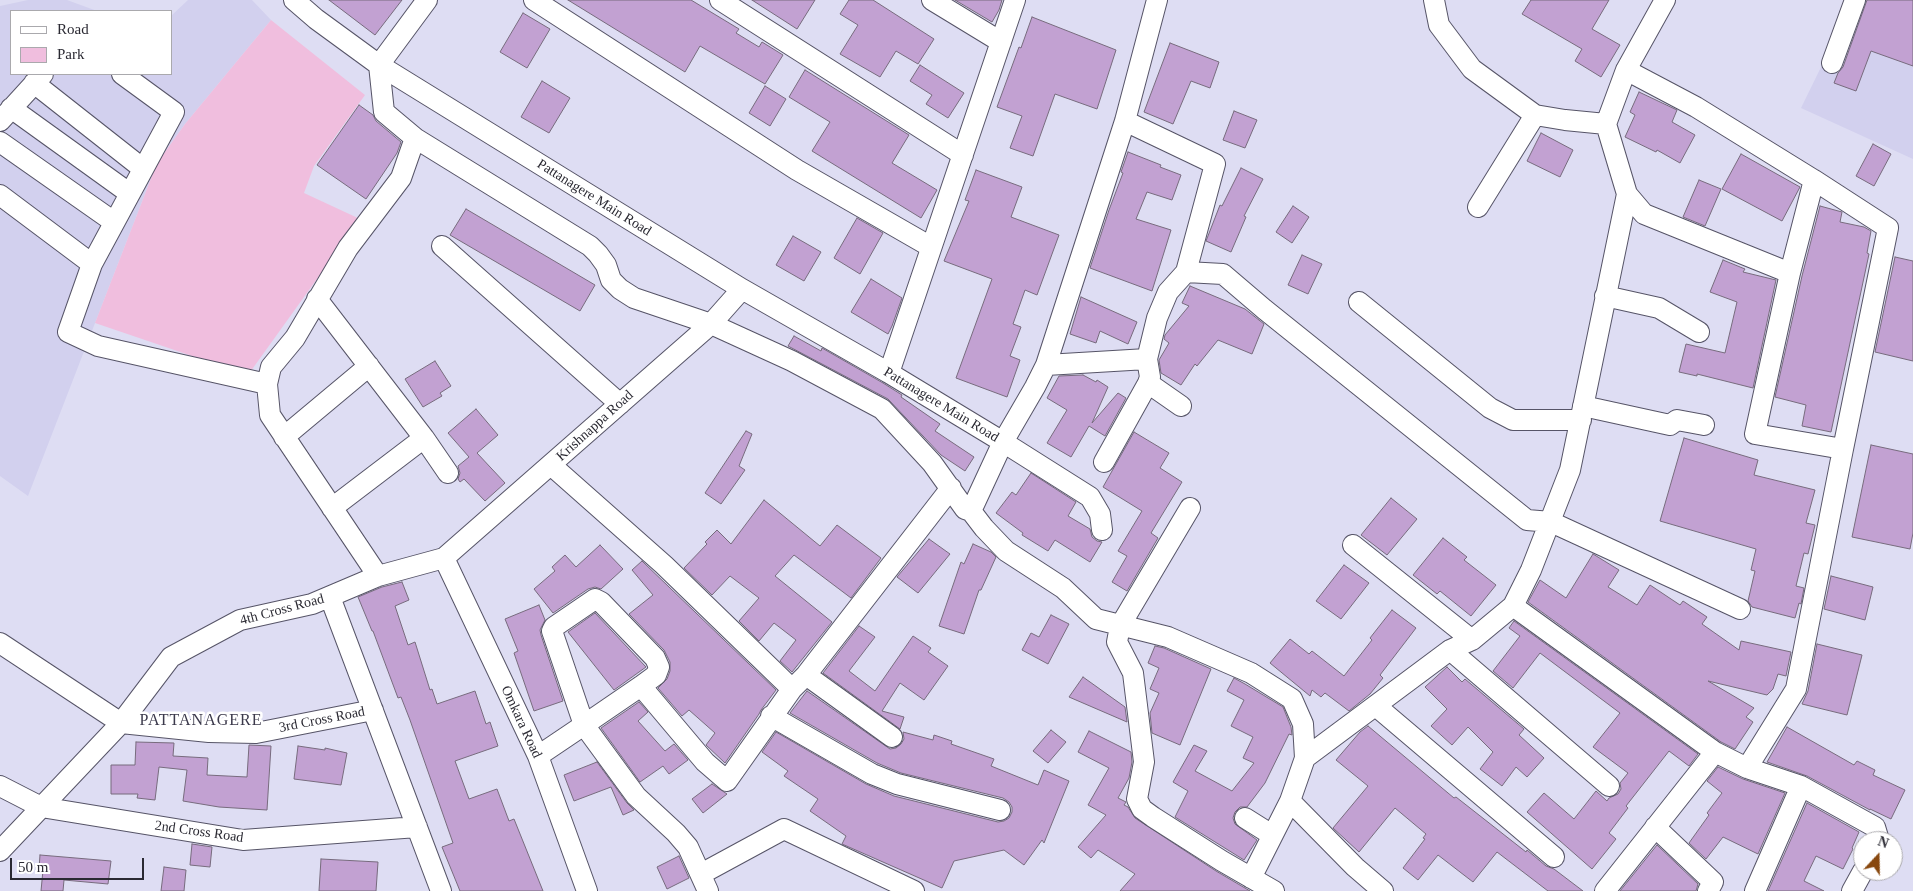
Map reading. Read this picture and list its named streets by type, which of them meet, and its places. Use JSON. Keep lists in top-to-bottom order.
{
  "streets": {
    "street": [
      "Pattanagere Main Road",
      "Krishnappa Road",
      "4th Cross Road",
      "3rd Cross Road",
      "Omkara Road",
      "2nd Cross Road"
    ]
  },
  "crossings": [
    ["Pattanagere Main Road", "Krishnappa Road"],
    ["Krishnappa Road", "4th Cross Road"],
    ["Krishnappa Road", "Omkara Road"],
    ["4th Cross Road", "3rd Cross Road"],
    ["4th Cross Road", "Omkara Road"],
    ["4th Cross Road", "2nd Cross Road"]
  ],
  "districts": ["PATTANAGERE"],
  "legend": ["Road", "Park"],
  "scale_bar": "50 m",
  "north": "top"
}
